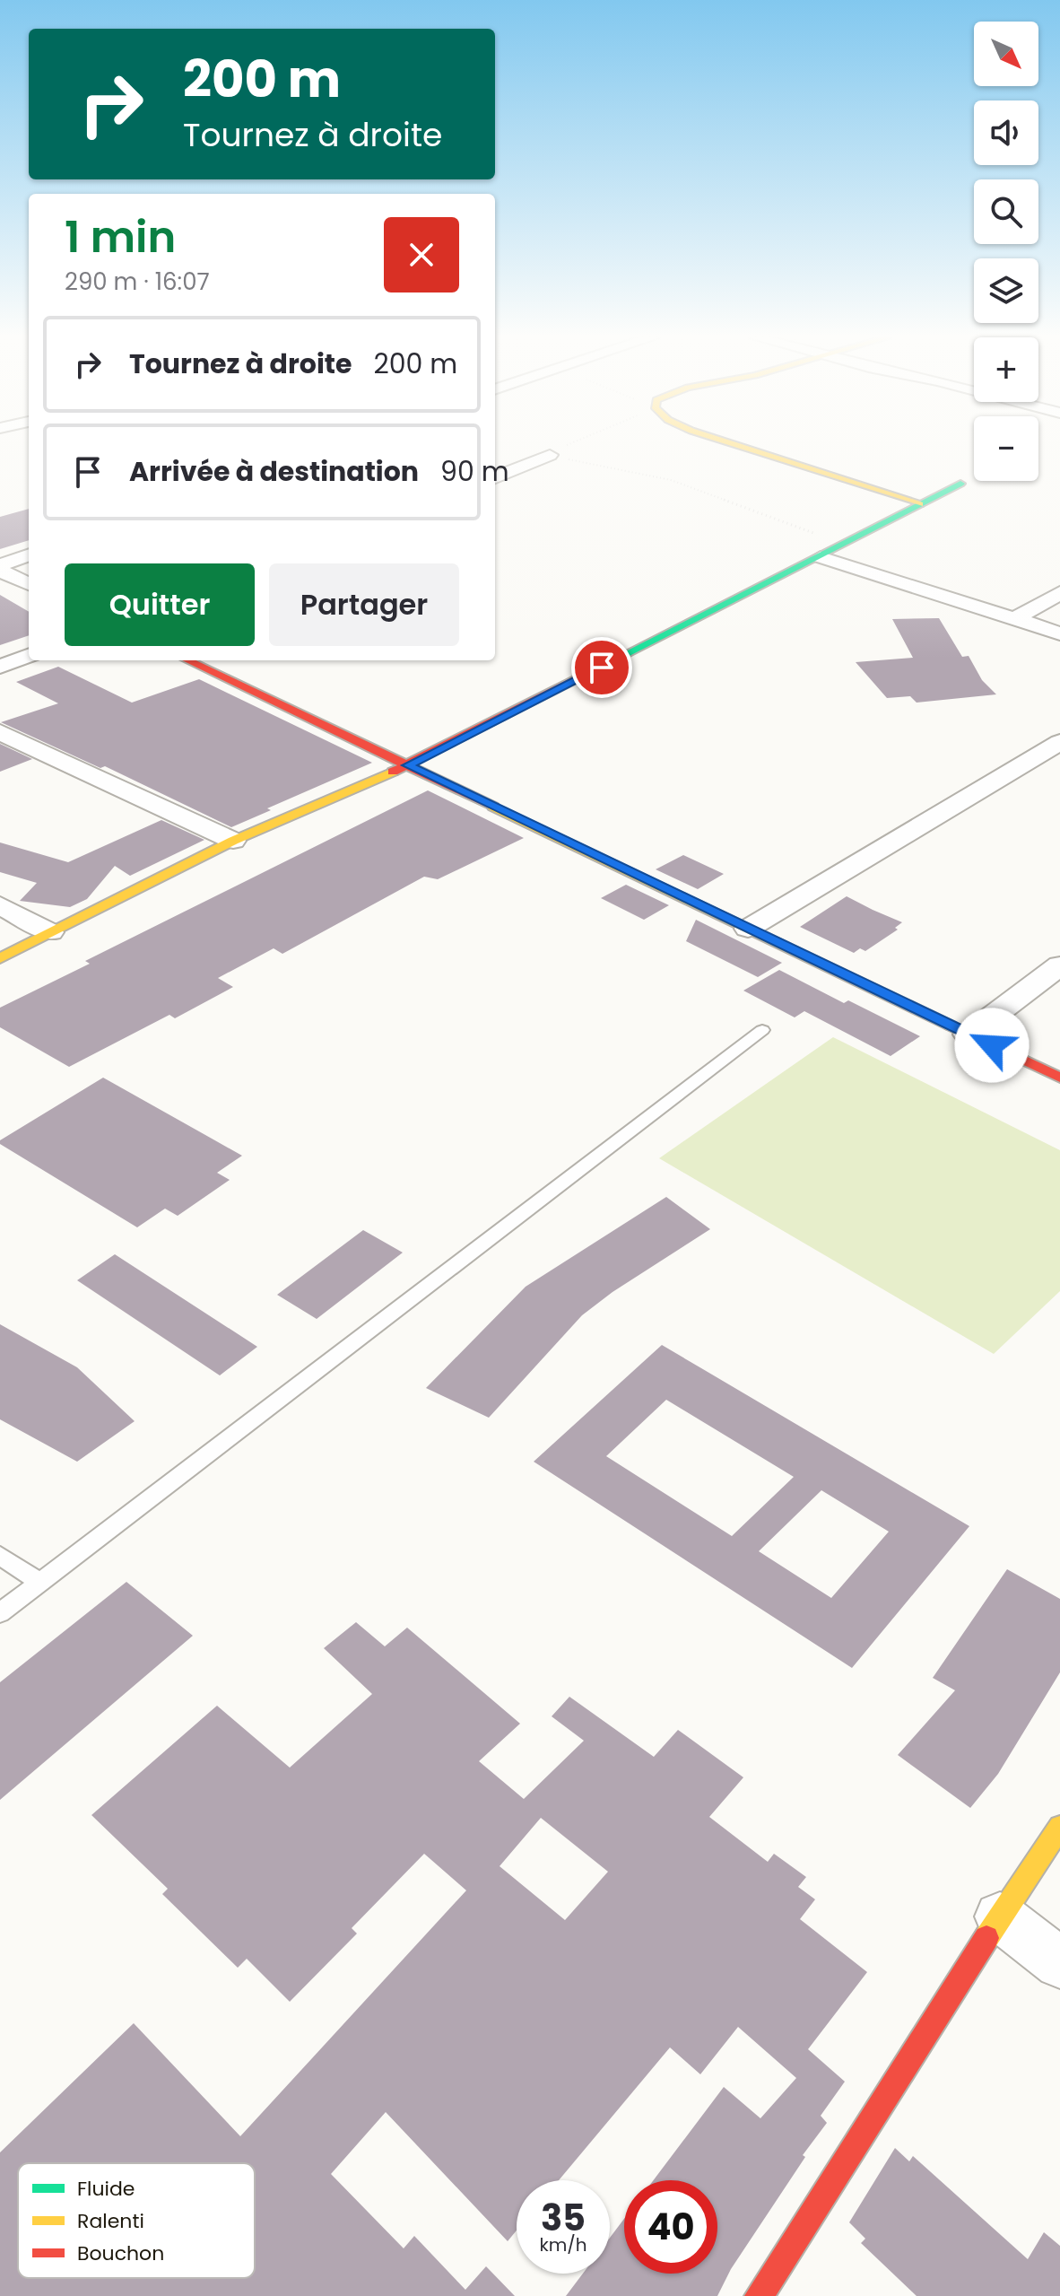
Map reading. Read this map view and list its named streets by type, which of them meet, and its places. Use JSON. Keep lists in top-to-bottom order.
{
  "legend": ["Fluide", "Ralenti", "Bouchon"],
  "north": "bottom right",
  "page": {
    "map_buttons": ["+", "−"],
    "turn": ["200 m", "Tournez à droite"],
    "heading": ["1 min", "290 m · 16:07"],
    "list": [
      {
        "name": "Tournez à droite",
        "value": "200 m"
      },
      {
        "name": "Arrivée à destination",
        "value": "90 m"
      }
    ],
    "buttons": ["Quitter", "Partager"],
    "speed": "35 km/h",
    "limit": "40"
  }
}
